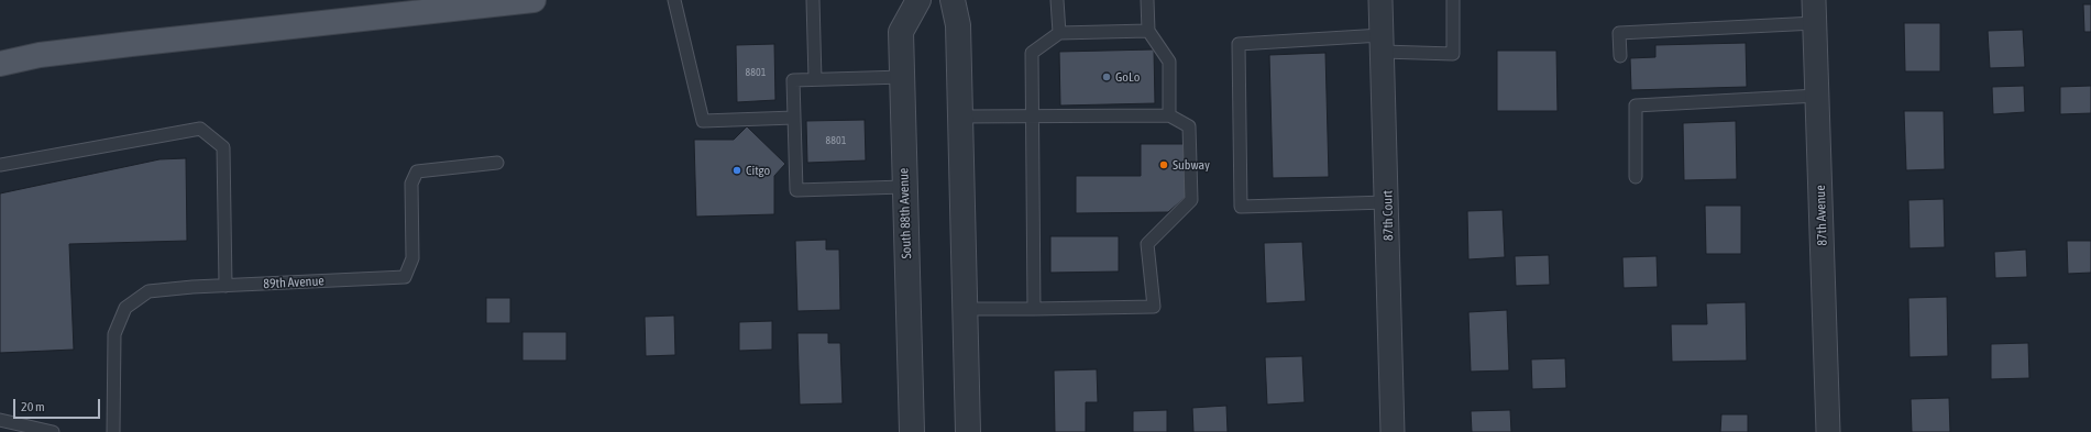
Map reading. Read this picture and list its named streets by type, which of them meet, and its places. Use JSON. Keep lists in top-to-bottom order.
{
  "streets": {
    "street": ["South 88th Avenue", "87th Court", "87th Avenue"],
    "lane": ["89th Avenue"]
  },
  "places": ["GoLo", "Subway", "Citgo"],
  "house_numbers": ["8801", "8801"],
  "scale_bar": "20 m"
}
